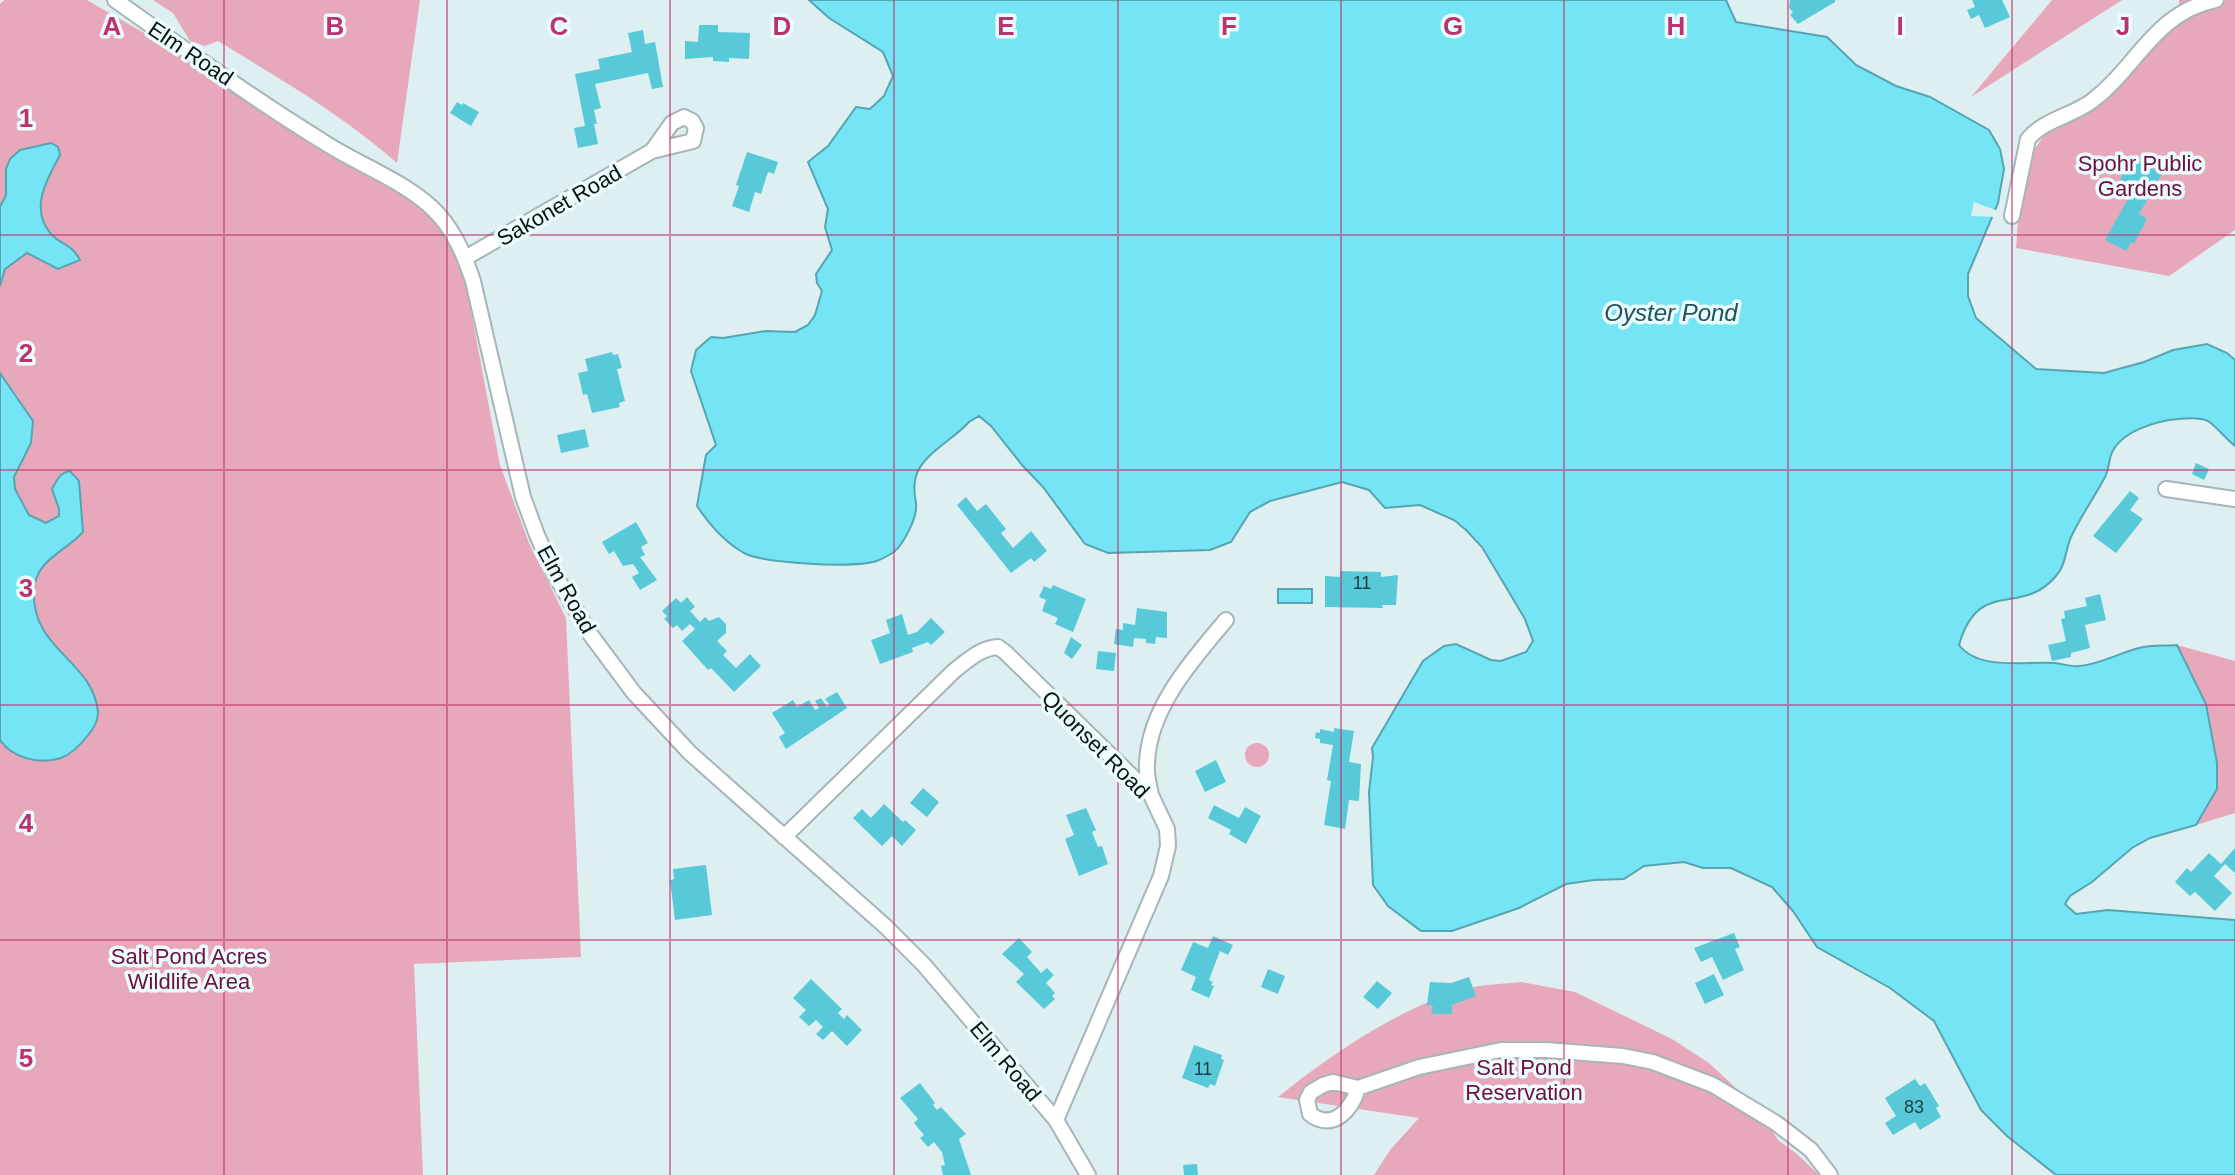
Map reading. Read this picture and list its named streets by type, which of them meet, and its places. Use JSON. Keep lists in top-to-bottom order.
{
  "streets": {
    "street": ["Elm Road", "Sakonet Road", "Quonset Road"]
  },
  "crossings": [
    ["Elm Road", "Sakonet Road"],
    ["Elm Road", "Quonset Road"]
  ],
  "water": ["Oyster Pond"],
  "parks": ["Spohr Public Gardens", "Salt Pond Acres Wildlife Area", "Salt Pond Reservation"],
  "house_numbers": ["11", "11", "83"],
  "grid": {
    "columns": [
      "A",
      "B",
      "C",
      "D",
      "E",
      "F",
      "G",
      "H",
      "I",
      "J"
    ],
    "rows": [
      "1",
      "2",
      "3",
      "4",
      "5"
    ]
  }
}
